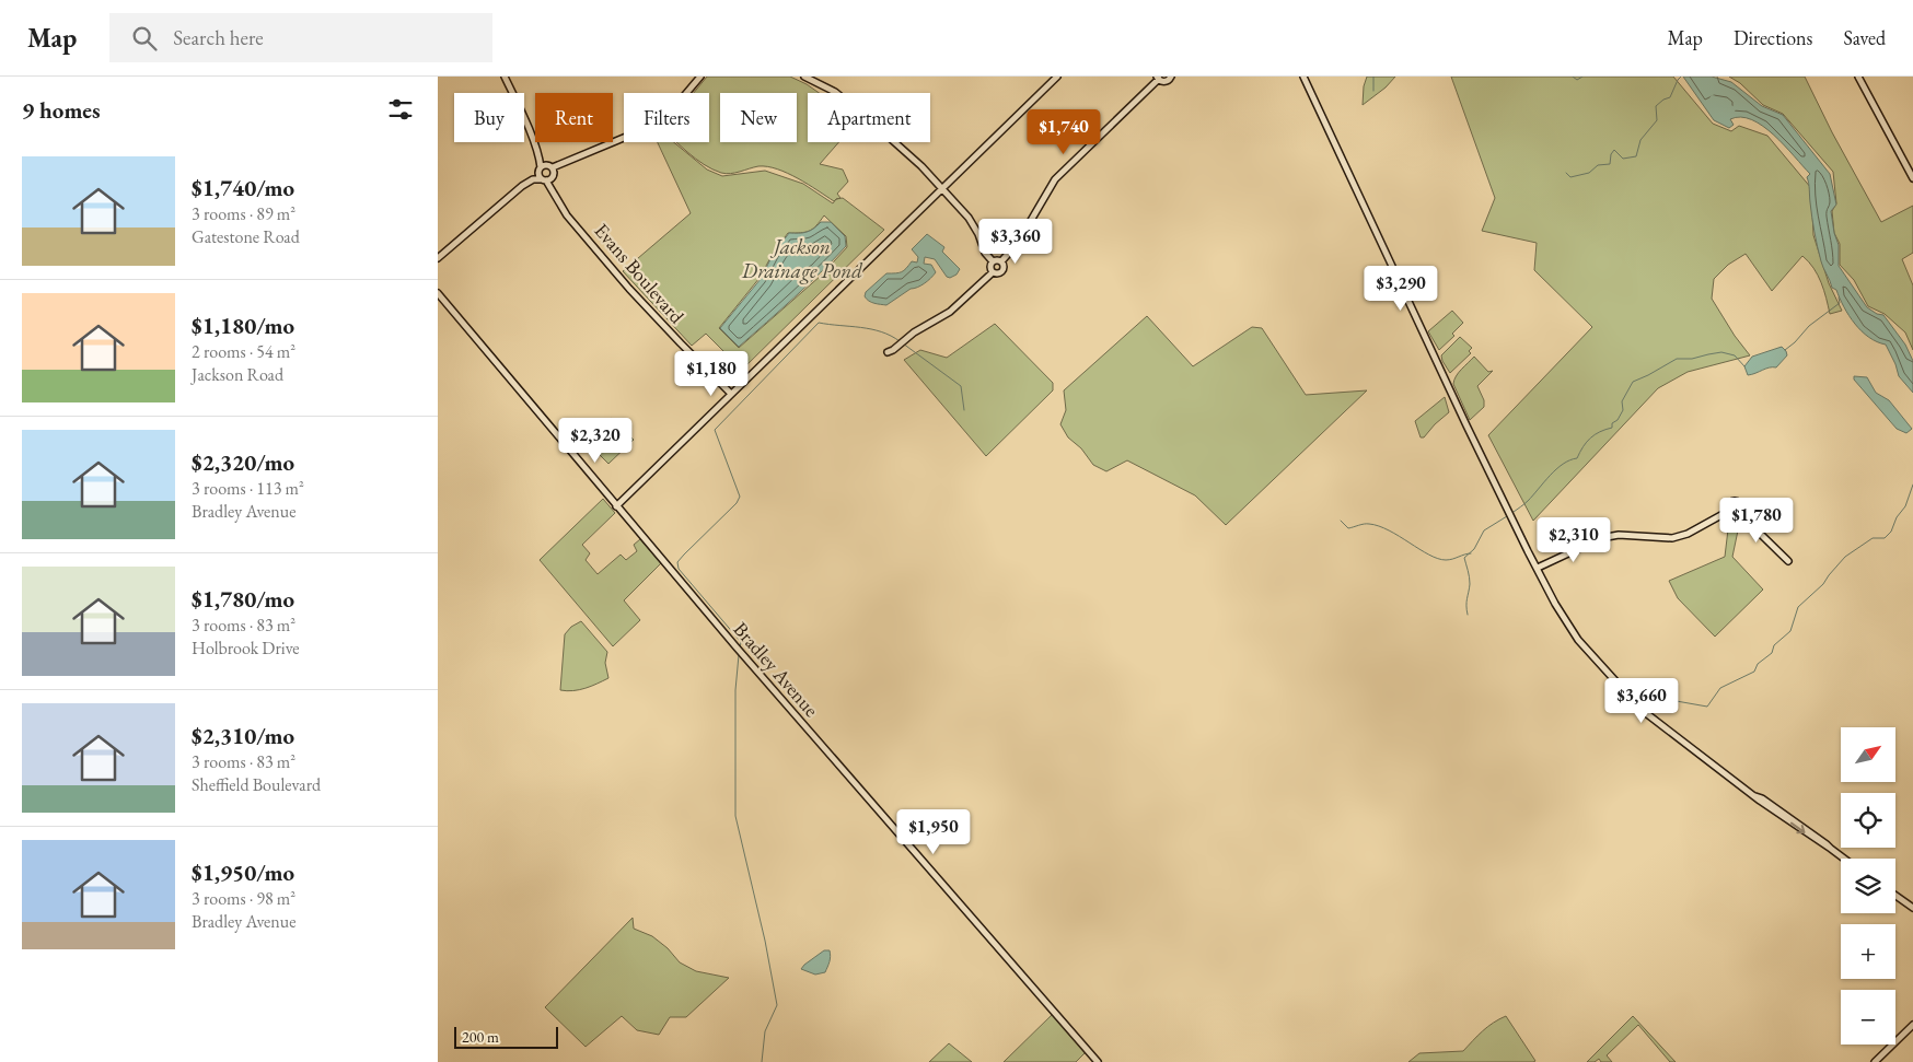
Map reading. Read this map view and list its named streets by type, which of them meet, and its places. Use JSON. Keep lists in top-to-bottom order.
{
  "streets": {
    "main road": ["Evans Boulevard", "Bradley Avenue"]
  },
  "water": ["Jackson Drainage Pond"],
  "scale_bar": "200 m",
  "north": "top right",
  "page": {
    "header": "Map",
    "search": "Search here",
    "nav": ["Map", "Directions", "Saved"],
    "heading": "9 homes",
    "chip": [
      "Buy",
      "Rent",
      "Filters",
      "New",
      "Apartment"
    ],
    "price": [
      "$1,740",
      "$3,360",
      "$3,290",
      "$1,180",
      "$2,320",
      "$1,780",
      "$2,310",
      "$3,660",
      "$1,950"
    ],
    "list": [
      {
        "name": "$1,740/mo",
        "note": "3 rooms · 89 m² · Gatestone Road"
      },
      {
        "name": "$1,180/mo",
        "note": "2 rooms · 54 m² · Jackson Road"
      },
      {
        "name": "$2,320/mo",
        "note": "3 rooms · 113 m² · Bradley Avenue"
      },
      {
        "name": "$1,780/mo",
        "note": "3 rooms · 83 m² · Holbrook Drive"
      },
      {
        "name": "$2,310/mo",
        "note": "3 rooms · 83 m² · Sheffield Boulevard"
      },
      {
        "name": "$1,950/mo",
        "note": "3 rooms · 98 m² · Bradley Avenue"
      }
    ],
    "map_buttons": ["+", "−"],
    "scale": "200 m"
  }
}
